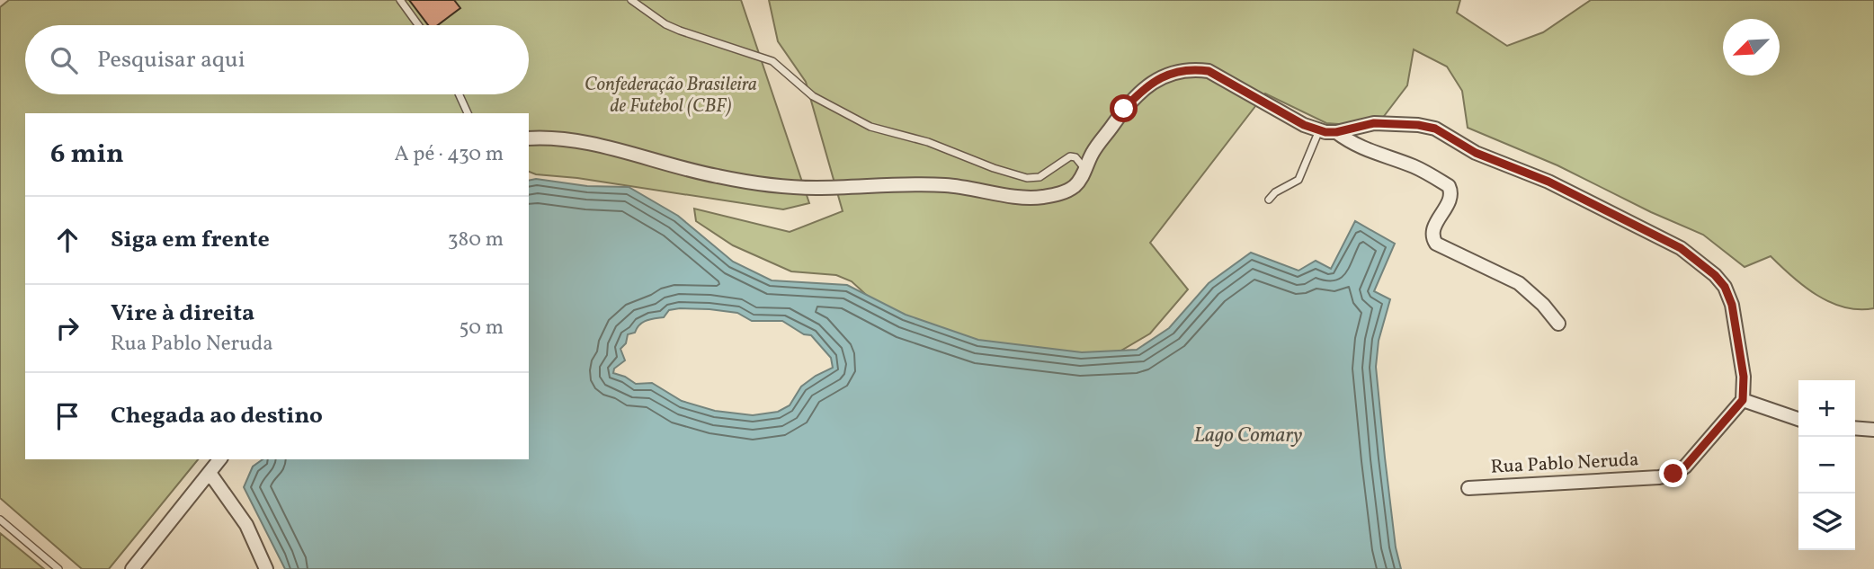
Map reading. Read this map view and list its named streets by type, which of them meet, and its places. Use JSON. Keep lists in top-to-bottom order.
{
  "streets": {
    "street": ["Rua Pablo Neruda"]
  },
  "water": ["Lago Comary"],
  "parks": ["Confederação Brasileira de Futebol (CBF)"],
  "north": "bottom left",
  "page": {
    "search": "Pesquisar aqui",
    "heading": ["6 min", "A pé · 430 m"],
    "list": [
      ["Siga em frente", "380 m"],
      ["Vire à direita", "Rua Pablo Neruda", "50 m"],
      "Chegada ao destino"
    ],
    "map_buttons": ["+", "−"]
  }
}
